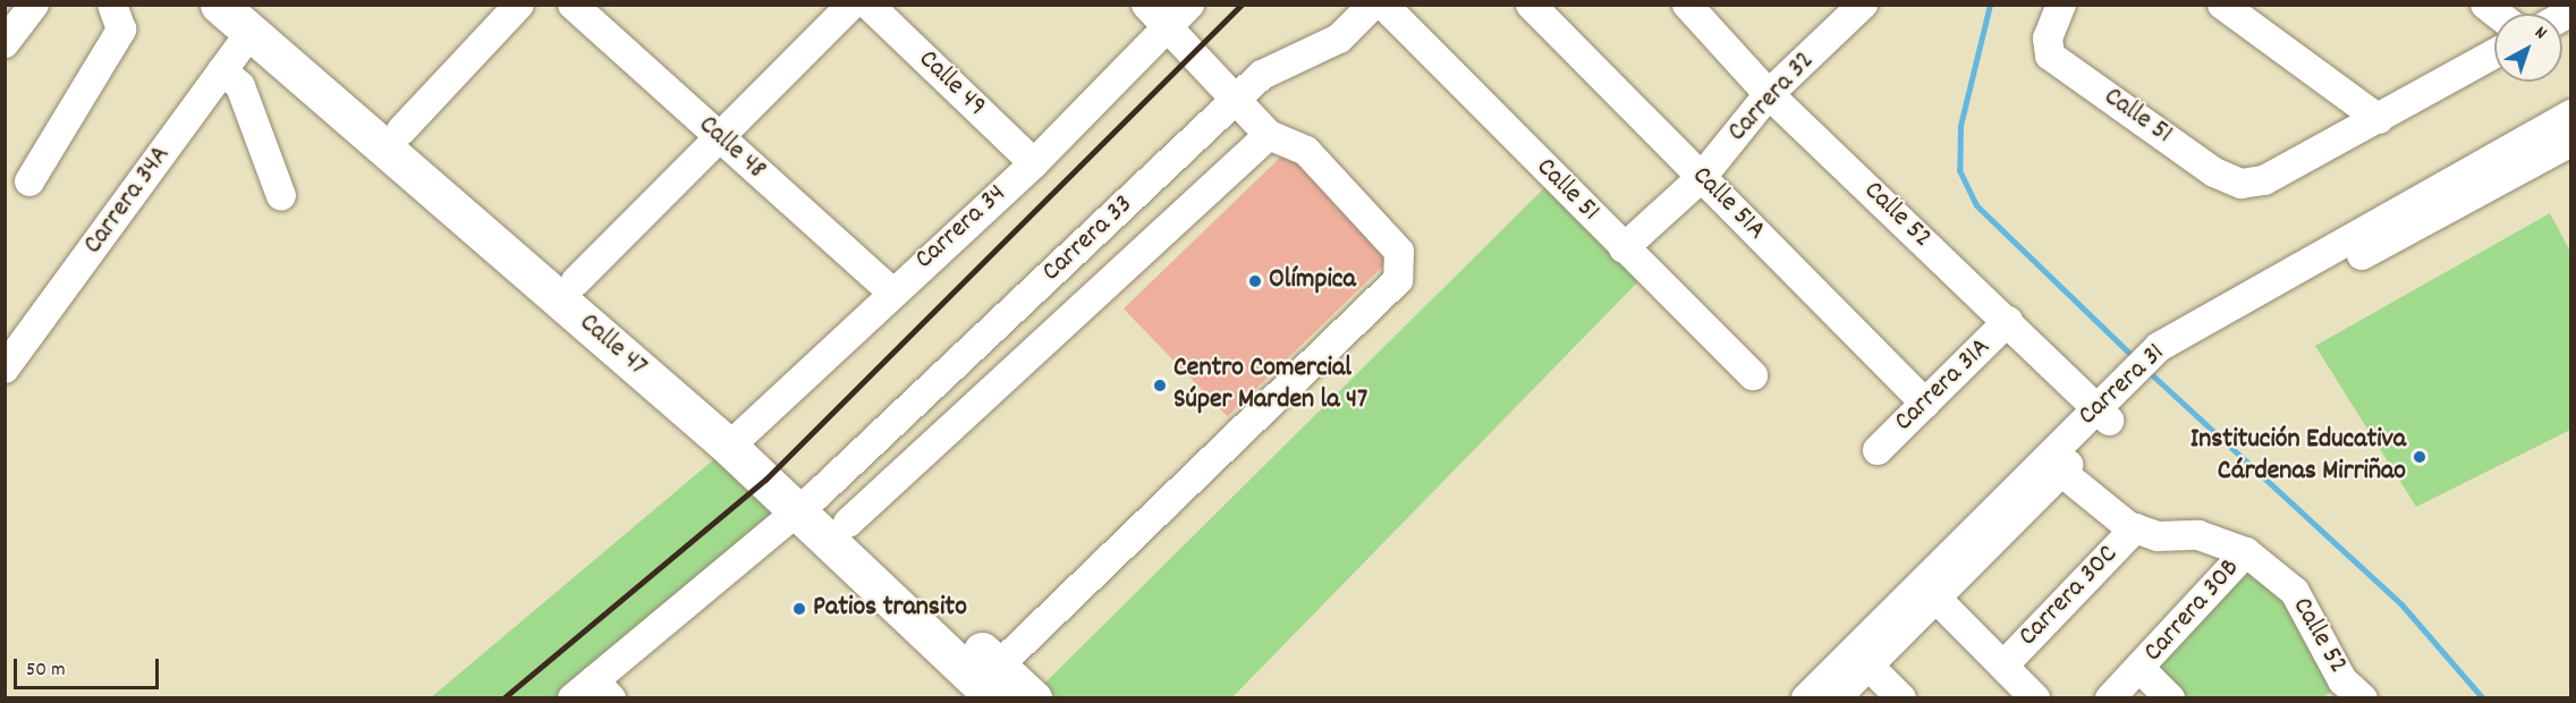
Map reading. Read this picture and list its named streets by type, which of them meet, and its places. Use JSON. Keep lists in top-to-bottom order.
{
  "streets": {
    "main road": ["Calle 47"],
    "street": [
      "Calle 49",
      "Carrera 32",
      "Calle 51",
      "Calle 48",
      "Carrera 34A",
      "Calle 51A",
      "Calle 52",
      "Carrera 34",
      "Carrera 33",
      "Carrera 31A",
      "Carrera 31",
      "Carrera 30C",
      "Carrera 30B"
    ]
  },
  "crossings": [
    ["Calle 49", "Carrera 34"],
    ["Carrera 32", "Calle 51"],
    ["Carrera 32", "Calle 51A"],
    ["Carrera 32", "Calle 52"],
    ["Calle 48", "Carrera 34"],
    ["Carrera 34A", "Calle 47"],
    ["Calle 51A", "Carrera 31A"],
    ["Calle 52", "Carrera 31A"],
    ["Calle 52", "Carrera 31"],
    ["Calle 52", "Carrera 30C"],
    ["Calle 52", "Carrera 30B"],
    ["Carrera 34", "Calle 47"],
    ["Carrera 33", "Calle 47"]
  ],
  "places": [
    "Olímpica",
    "Centro Comercial Súper Marden la 47",
    "Institución Educativa Cárdenas Mirriñao",
    "Patios transito"
  ],
  "scale_bar": "50 m",
  "north": "top right"
}
